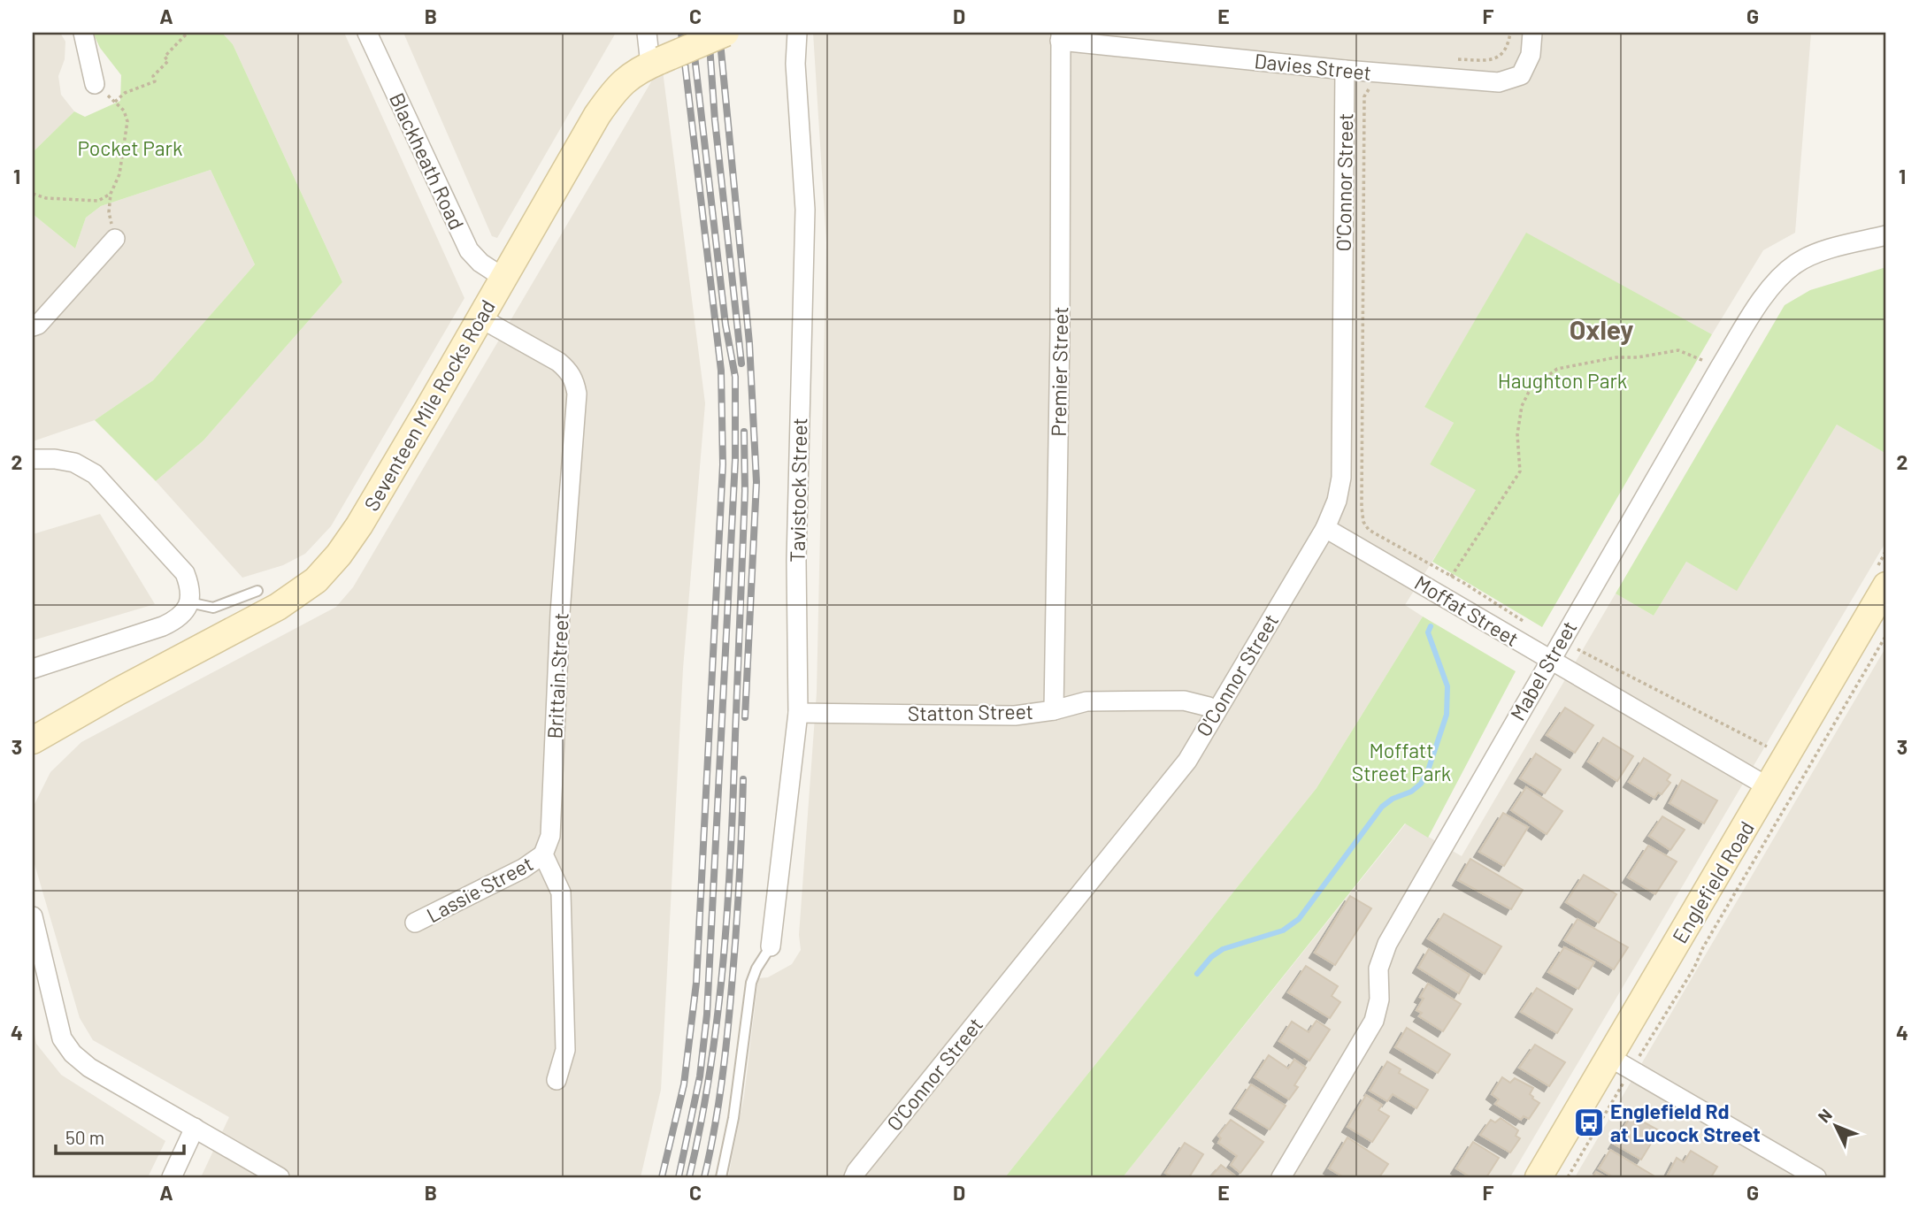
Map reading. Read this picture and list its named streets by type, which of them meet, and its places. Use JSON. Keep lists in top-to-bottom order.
{
  "streets": {
    "main road": ["Seventeen Mile Rocks Road", "Englefield Road"],
    "street": [
      "Davies Street",
      "Blackheath Road",
      "O'Connor Street",
      "Premier Street",
      "Tavistock Street",
      "Moffat Street",
      "Mabel Street",
      "Brittain Street",
      "Statton Street",
      "Lassie Street"
    ]
  },
  "crossings": [
    ["Davies Street", "O'Connor Street"],
    ["Davies Street", "Premier Street"],
    ["Blackheath Road", "Seventeen Mile Rocks Road"],
    ["O'Connor Street", "Moffat Street"],
    ["O'Connor Street", "Statton Street"],
    ["Premier Street", "Statton Street"],
    ["Seventeen Mile Rocks Road", "Brittain Street"],
    ["Tavistock Street", "Statton Street"],
    ["Moffat Street", "Mabel Street"],
    ["Moffat Street", "Englefield Road"],
    ["Brittain Street", "Lassie Street"]
  ],
  "districts": ["Oxley"],
  "parks": ["Pocket Park", "Haughton Park", "Moffatt Street Park"],
  "places": {
    "bus stop": ["Englefield Rd at Lucock Street"]
  },
  "scale_bar": "50 m",
  "north": "top left",
  "grid": {
    "columns": [
      "A",
      "B",
      "C",
      "D",
      "E",
      "F",
      "G"
    ],
    "rows": [
      "1",
      "2",
      "3",
      "4"
    ]
  }
}
